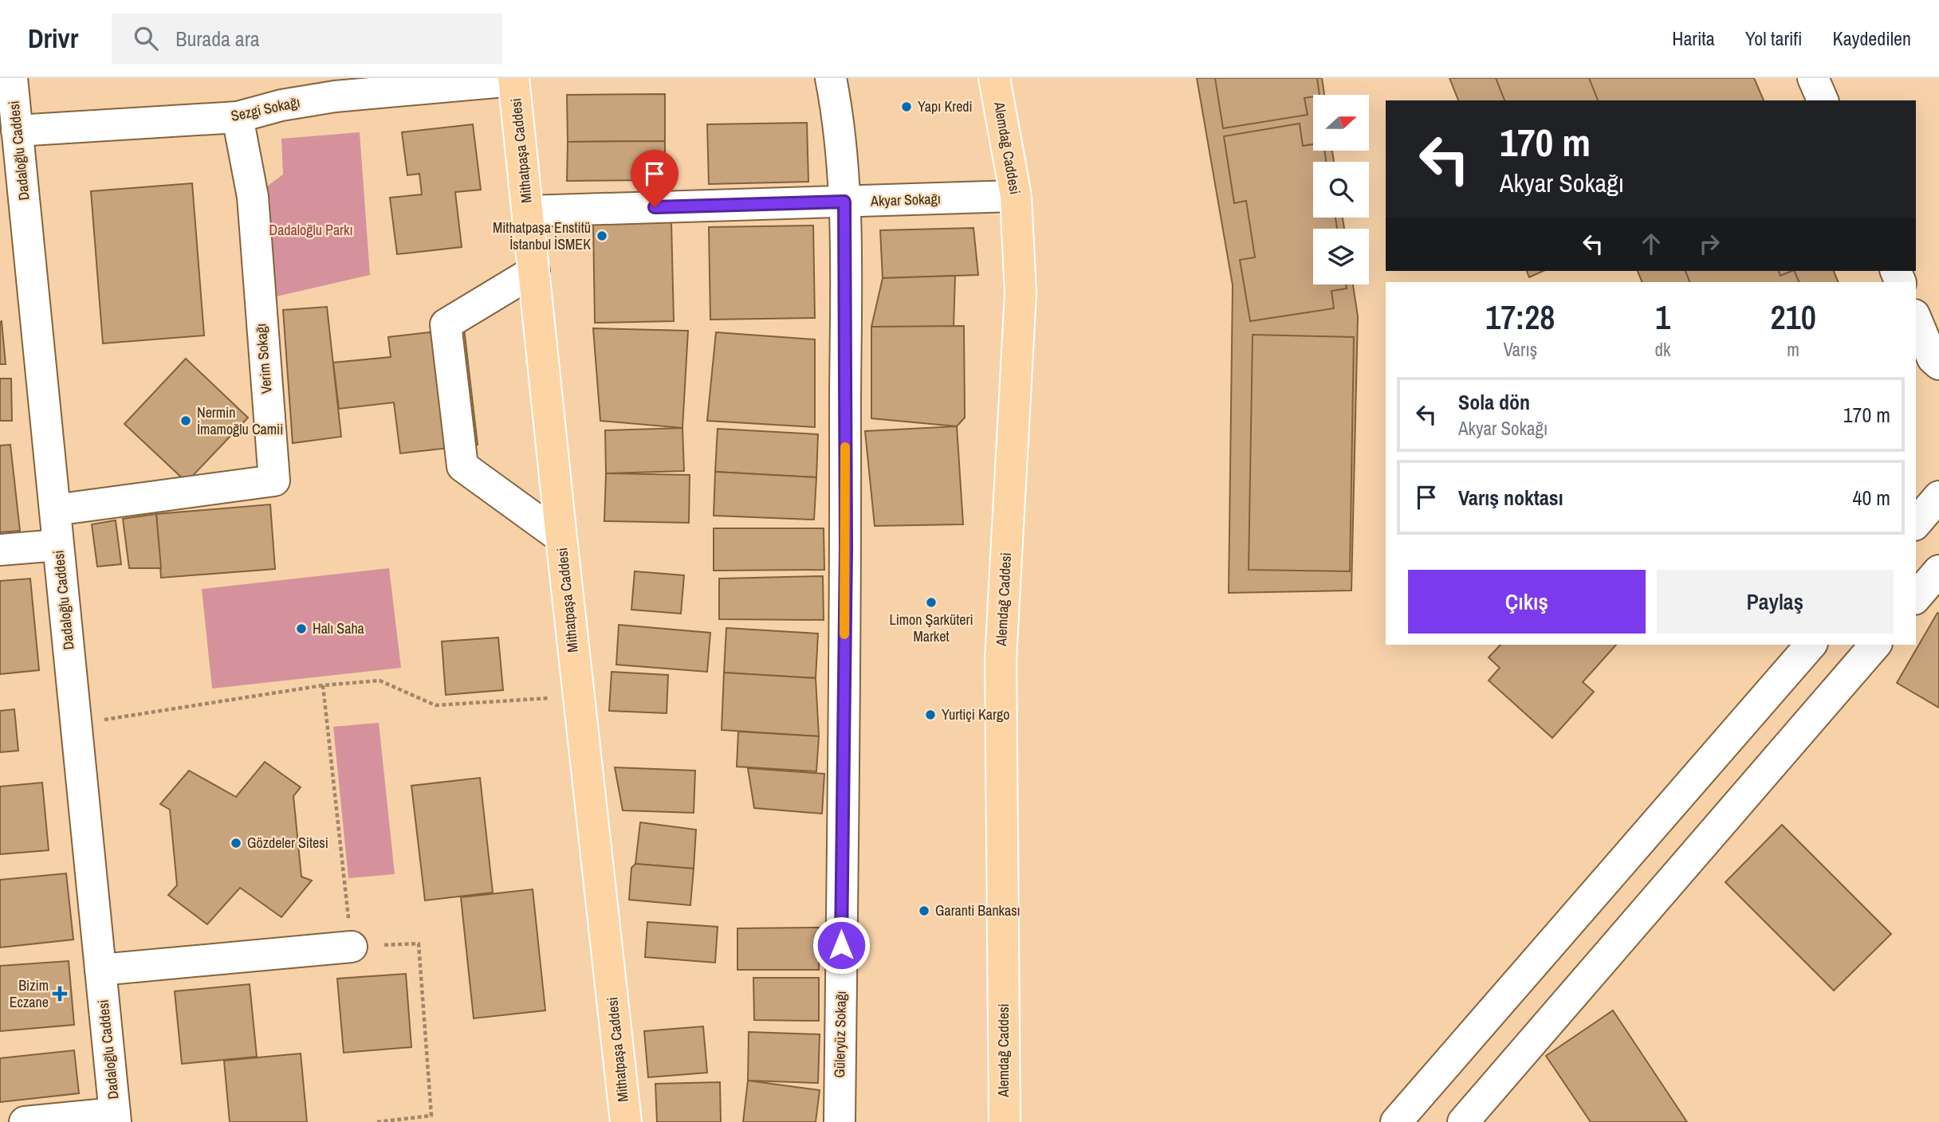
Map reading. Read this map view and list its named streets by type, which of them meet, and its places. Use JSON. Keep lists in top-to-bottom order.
{
  "streets": {
    "main road": ["Alemdağ Caddesi", "Mithatpaşa Caddesi"],
    "street": [
      "Sezgi Sokağı",
      "Dadaloğlu Caddesi",
      "Akyar Sokağı",
      "Verim Sokağı",
      "Güleryüz Sokağı"
    ]
  },
  "crossings": [
    ["Sezgi Sokağı", "Dadaloğlu Caddesi"],
    ["Sezgi Sokağı", "Mithatpaşa Caddesi"],
    ["Sezgi Sokağı", "Verim Sokağı"],
    ["Alemdağ Caddesi", "Akyar Sokağı"],
    ["Dadaloğlu Caddesi", "Verim Sokağı"],
    ["Mithatpaşa Caddesi", "Akyar Sokağı"],
    ["Akyar Sokağı", "Güleryüz Sokağı"]
  ],
  "parks": ["Dadaloğlu Parkı"],
  "places": {
    "other": [
      "Yapı Kredi",
      "Mithatpaşa Enstitü İstanbul İSMEK",
      "Nermin İmamoğlu Camii",
      "Limon Şarküteri Market",
      "Halı Saha",
      "Yurtiçi Kargo",
      "Gözdeler Sitesi",
      "Garanti Bankası"
    ],
    "health": ["Bizim Eczane"]
  },
  "north": "right",
  "page": {
    "header": "Drivr",
    "search": "Burada ara",
    "nav": ["Harita", "Yol tarifi", "Kaydedilen"],
    "turn": ["170 m", "Akyar Sokağı"],
    "eta": [
      "17:28",
      "Varış",
      "1",
      "dk",
      "210",
      "m"
    ],
    "list": [
      {
        "name": "Sola dön",
        "note": "Akyar Sokağı",
        "value": "170 m"
      },
      {
        "name": "Varış noktası",
        "value": "40 m"
      }
    ],
    "buttons": ["Çıkış", "Paylaş"]
  }
}
